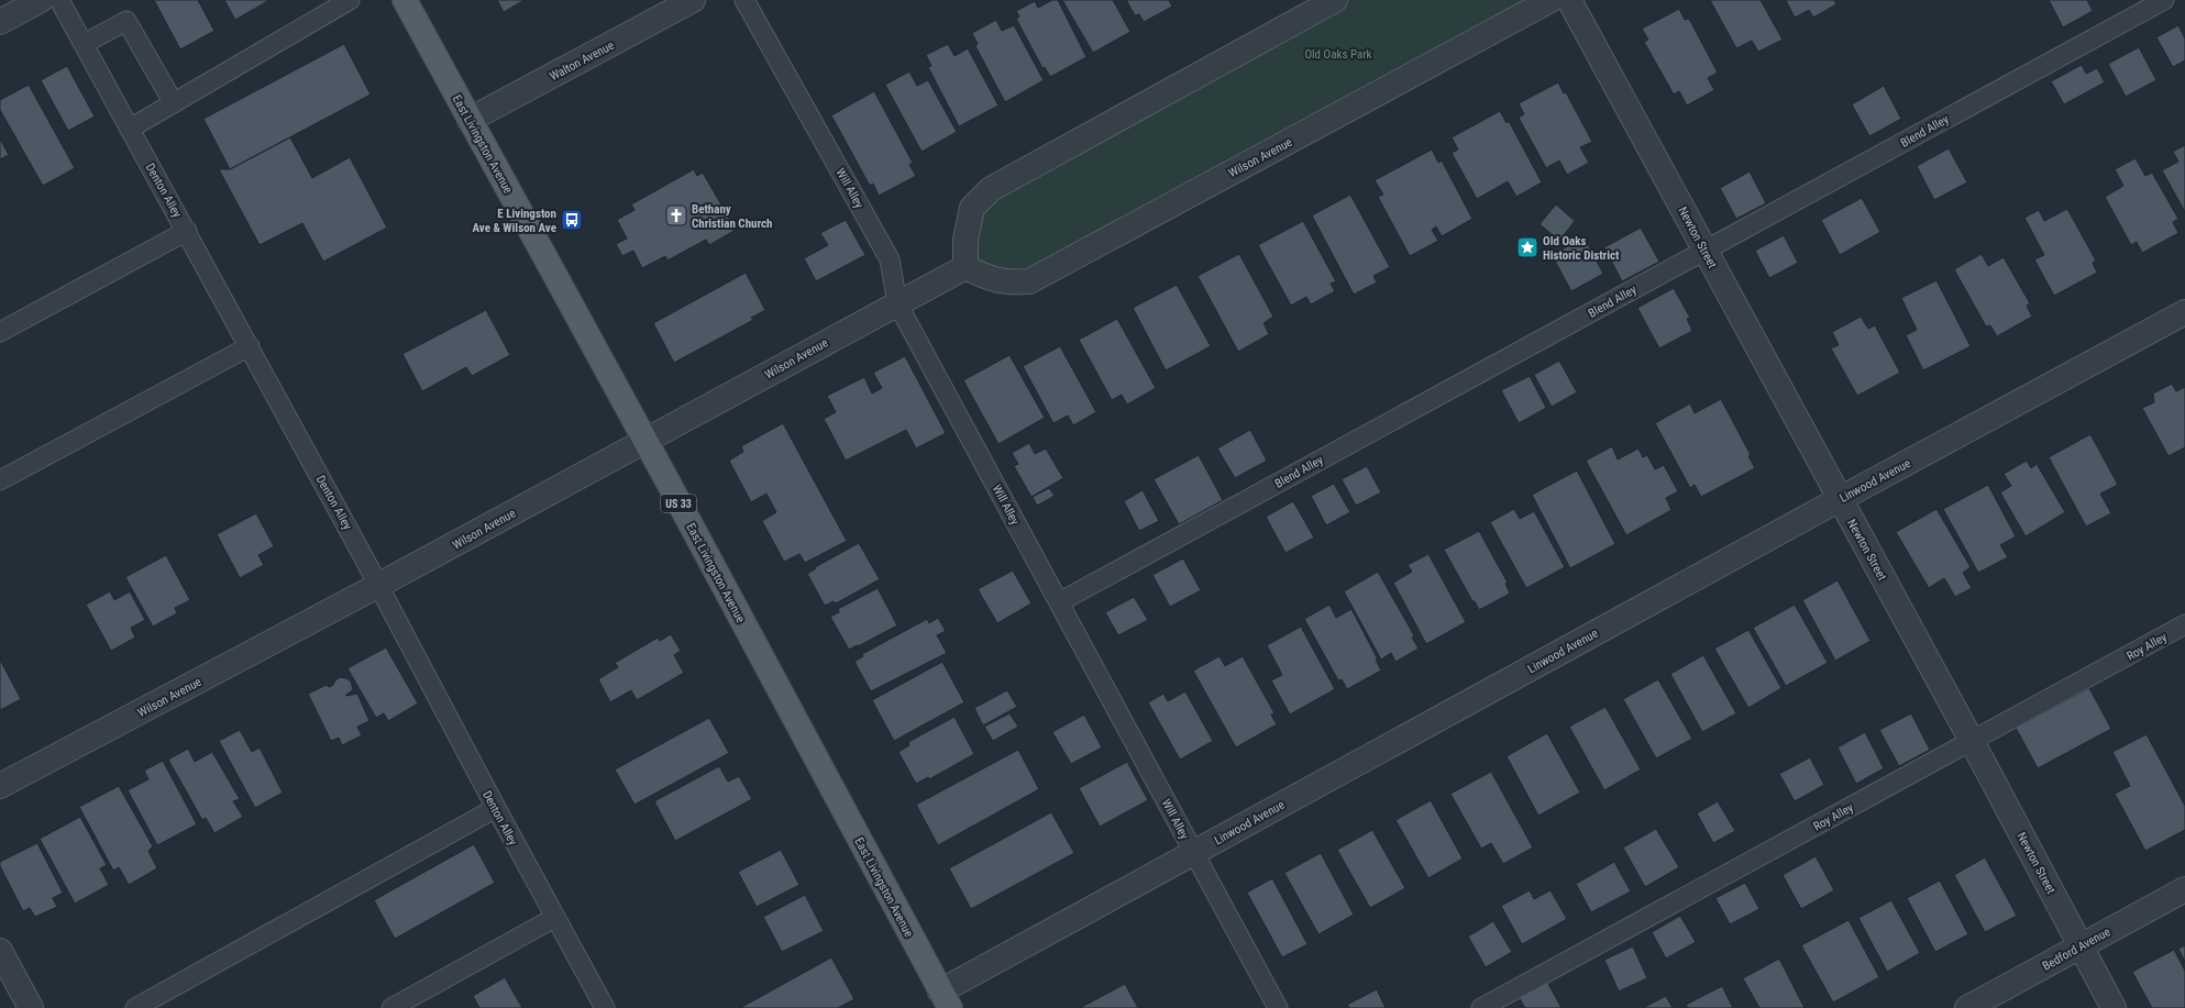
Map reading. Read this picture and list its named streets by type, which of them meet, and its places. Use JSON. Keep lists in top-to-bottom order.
{
  "streets": {
    "main road": ["East Livingston Avenue", "US 33"],
    "street": [
      "Walton Avenue",
      "Wilson Avenue",
      "Newton Street",
      "Linwood Avenue",
      "Bedford Avenue"
    ],
    "lane": [
      "Blend Alley",
      "Will Alley",
      "Denton Alley",
      "Roy Alley"
    ]
  },
  "crossings": [
    ["Walton Avenue", "East Livingston Avenue"],
    ["Blend Alley", "Will Alley"],
    ["Blend Alley", "Newton Street"],
    ["East Livingston Avenue", "Wilson Avenue"],
    ["East Livingston Avenue", "Linwood Avenue"],
    ["Wilson Avenue", "Will Alley"],
    ["Wilson Avenue", "Denton Alley"],
    ["Will Alley", "Linwood Avenue"],
    ["Newton Street", "Linwood Avenue"],
    ["Newton Street", "Roy Alley"],
    ["Newton Street", "Bedford Avenue"]
  ],
  "parks": ["Old Oaks Park"],
  "places": {
    "church": ["Bethany Christian Church"],
    "bus stop": ["E Livingston Ave & Wilson Ave"],
    "place": ["Old Oaks Historic District"]
  }
}
